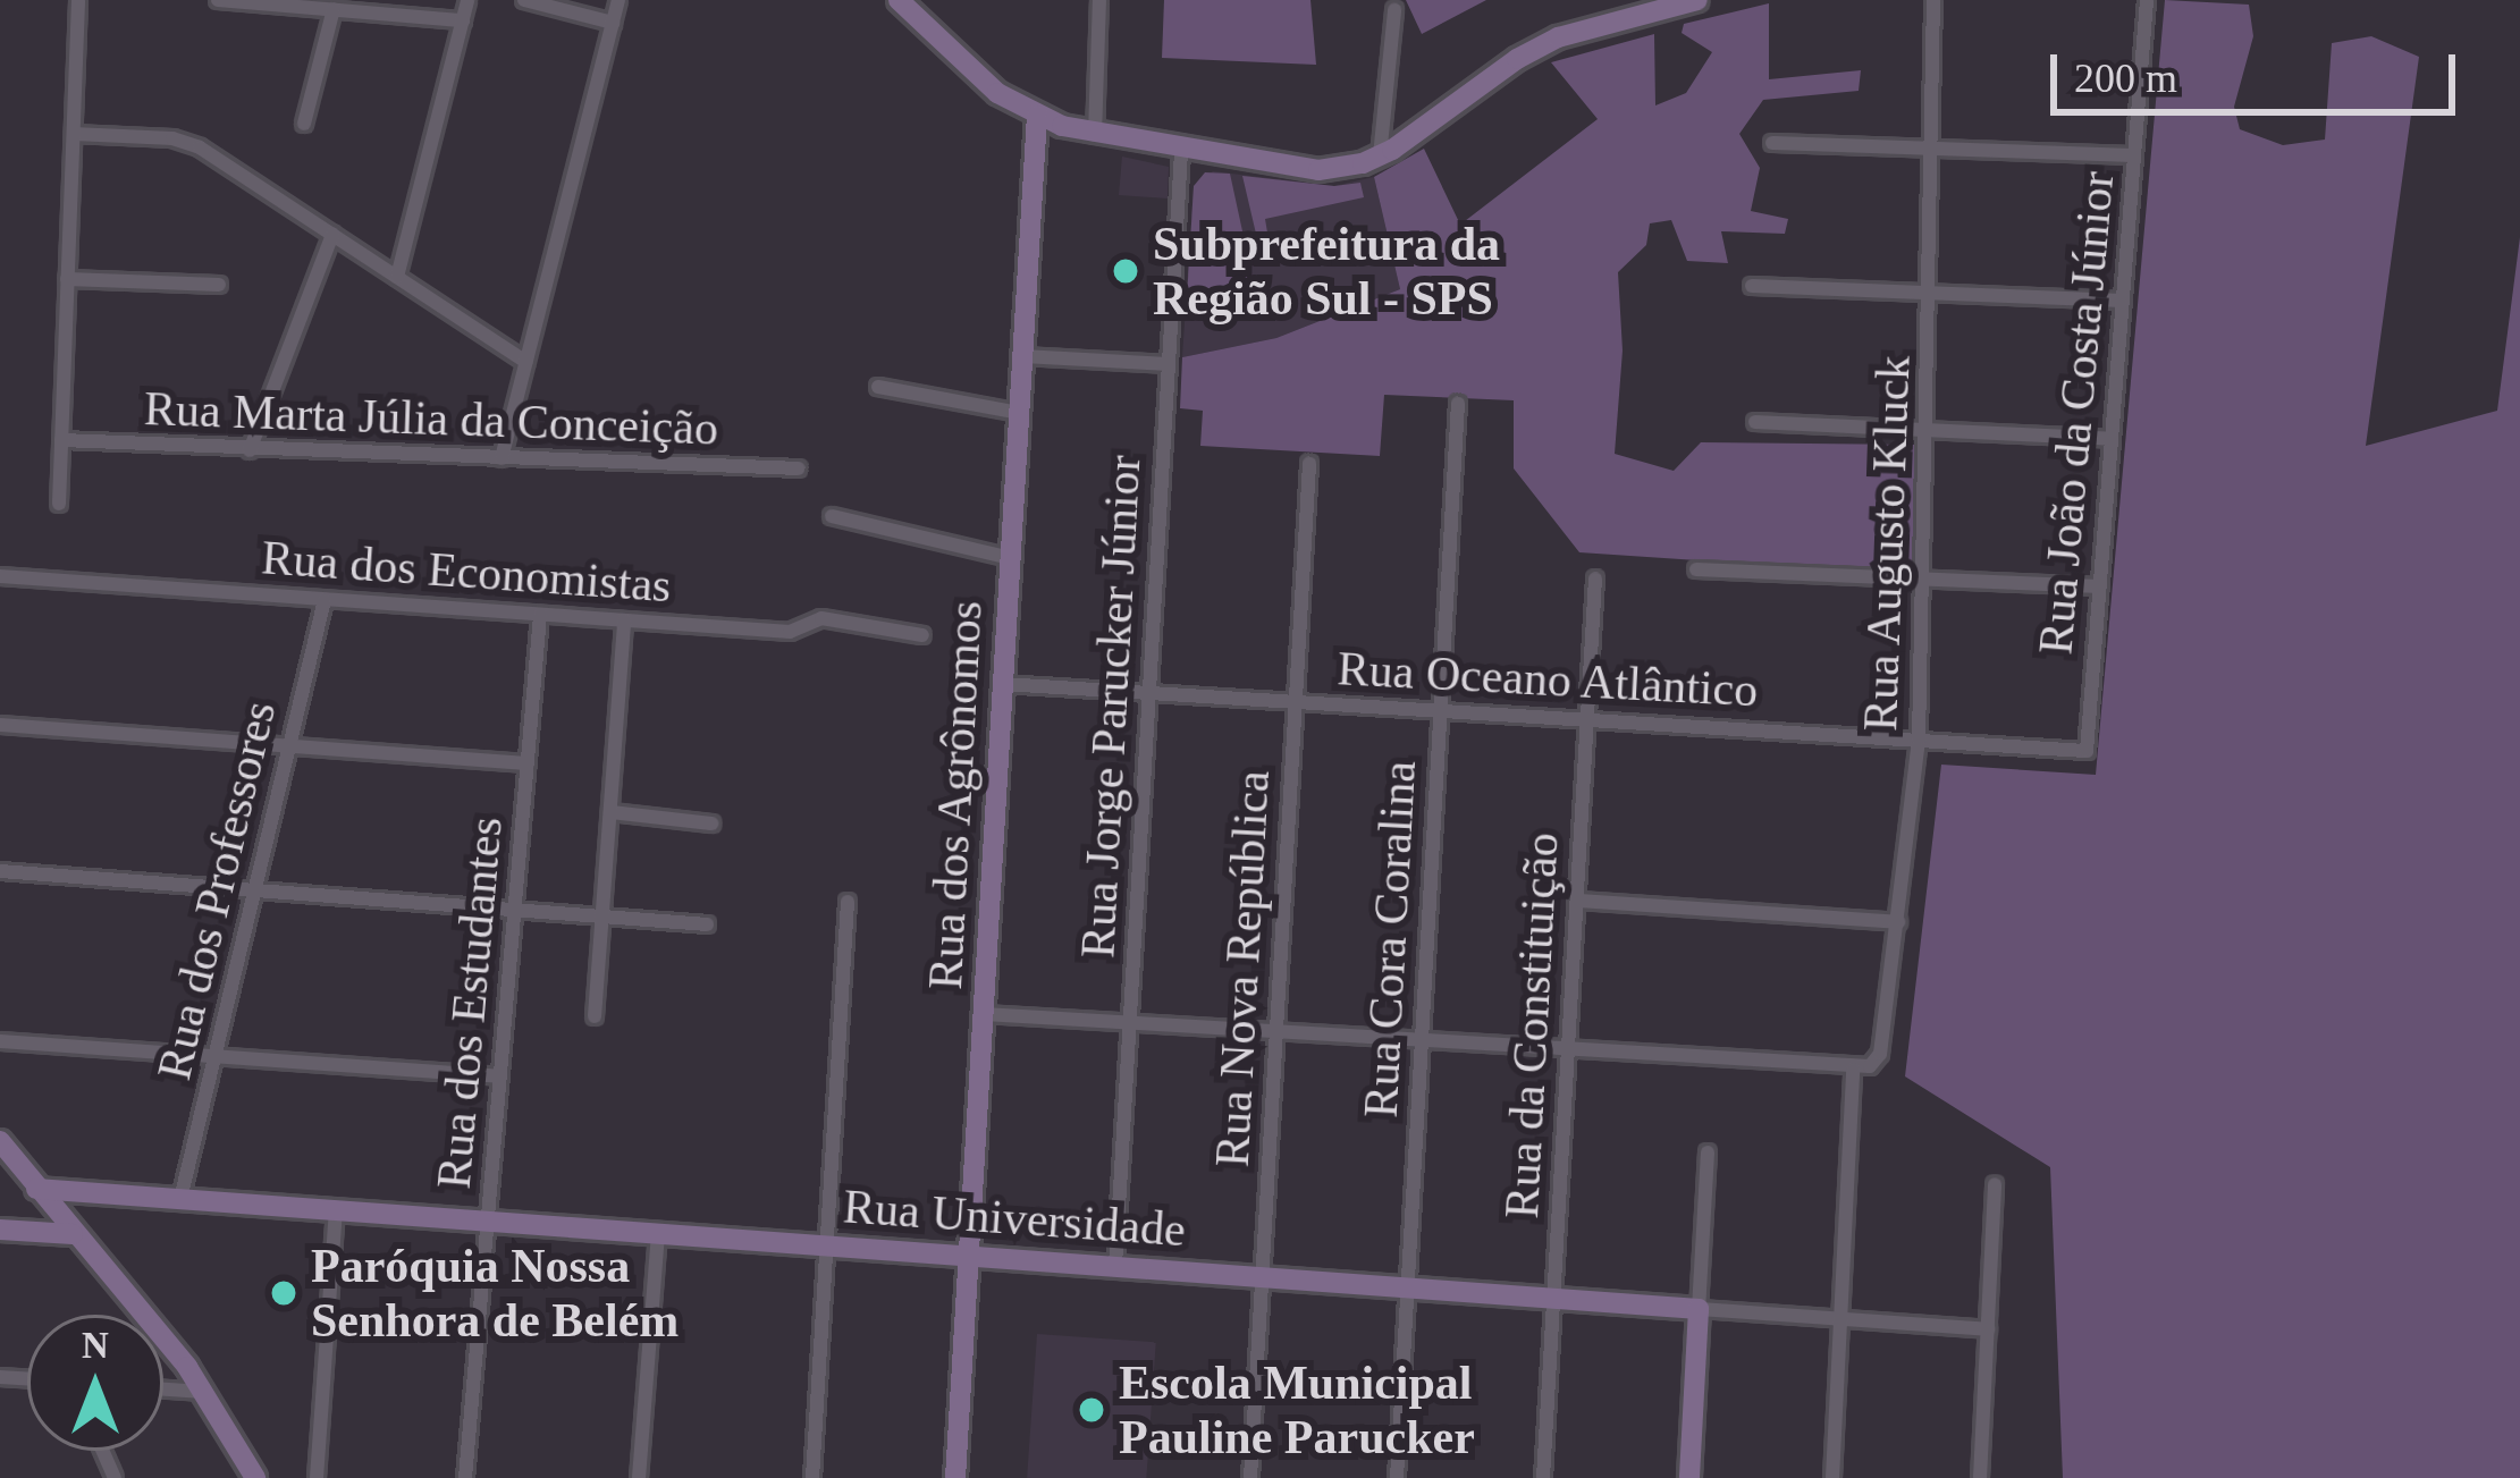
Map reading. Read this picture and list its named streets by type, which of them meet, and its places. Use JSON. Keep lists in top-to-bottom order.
{
  "streets": {
    "street": [
      "Rua João da Costa Júnior",
      "Rua Marta Júlia da Conceição",
      "Rua Augusto Kluck",
      "Rua dos Economistas",
      "Rua Oceano Atlântico",
      "Rua Jorge Parucker Júnior",
      "Rua dos Agrônomos",
      "Rua dos Professores",
      "Rua Cora Coralina",
      "Rua Nova República",
      "Rua dos Estudantes",
      "Rua da Constituição",
      "Rua Universidade"
    ]
  },
  "crossings": [
    ["Rua João da Costa Júnior", "Rua Oceano Atlântico"],
    ["Rua Augusto Kluck", "Rua Oceano Atlântico"],
    ["Rua dos Economistas", "Rua dos Professores"],
    ["Rua dos Economistas", "Rua dos Estudantes"],
    ["Rua Oceano Atlântico", "Rua Jorge Parucker Júnior"],
    ["Rua Oceano Atlântico", "Rua dos Agrônomos"],
    ["Rua Oceano Atlântico", "Rua Cora Coralina"],
    ["Rua Oceano Atlântico", "Rua Nova República"],
    ["Rua Oceano Atlântico", "Rua da Constituição"],
    ["Rua Jorge Parucker Júnior", "Rua Universidade"],
    ["Rua dos Agrônomos", "Rua Universidade"],
    ["Rua dos Professores", "Rua Universidade"],
    ["Rua Cora Coralina", "Rua Universidade"],
    ["Rua Nova República", "Rua Universidade"],
    ["Rua dos Estudantes", "Rua Universidade"],
    ["Rua da Constituição", "Rua Universidade"]
  ],
  "places": ["Subprefeitura da Região Sul - SPS", "Paróquia Nossa Senhora de Belém", "Escola Municipal Pauline Parucker"],
  "scale_bar": "200 m",
  "north": "top"
}
